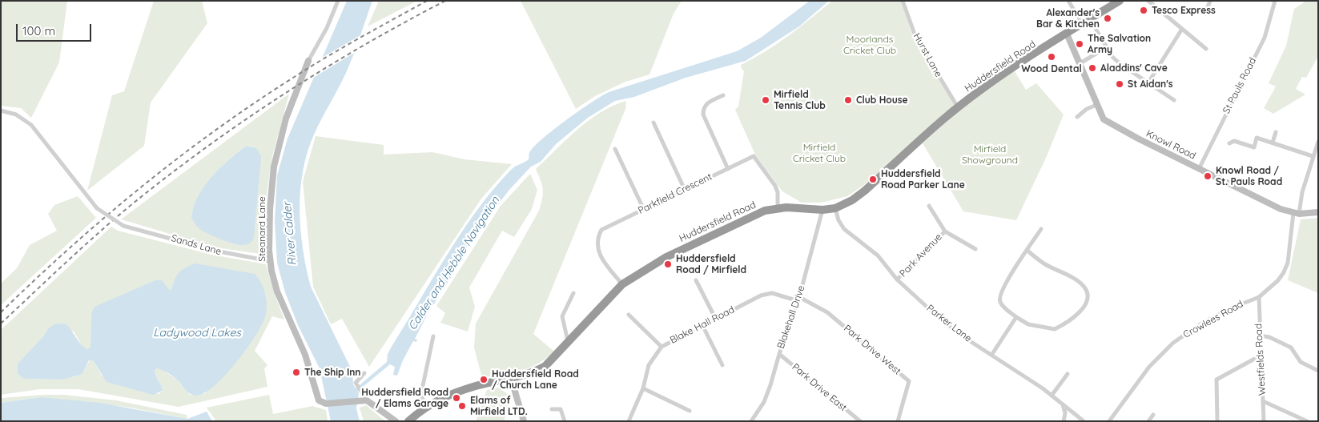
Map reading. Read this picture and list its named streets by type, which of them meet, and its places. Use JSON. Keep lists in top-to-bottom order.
{
  "streets": {
    "highway": ["Huddersfield Road"],
    "street": [
      "Hurst Lane",
      "St Pauls Road",
      "Knowl Road",
      "Parkfield Crescent",
      "Steanard Lane",
      "Sands Lane",
      "Park Avenue",
      "Blakehall Drive",
      "Crowlees Road",
      "Parker Lane",
      "Blake Hall Road",
      "Park Drive West",
      "Westfields Road",
      "Park Drive East"
    ]
  },
  "crossings": [
    ["Hurst Lane", "Huddersfield Road"],
    ["Huddersfield Road", "Knowl Road"],
    ["Huddersfield Road", "Parkfield Crescent"],
    ["Huddersfield Road", "Blakehall Drive"],
    ["Huddersfield Road", "Parker Lane"],
    ["St Pauls Road", "Knowl Road"],
    ["Knowl Road", "Crowlees Road"],
    ["Steanard Lane", "Sands Lane"],
    ["Park Avenue", "Parker Lane"],
    ["Blakehall Drive", "Blake Hall Road"],
    ["Blakehall Drive", "Park Drive West"],
    ["Blakehall Drive", "Park Drive East"],
    ["Crowlees Road", "Westfields Road"],
    ["Blake Hall Road", "Park Drive West"]
  ],
  "water": ["River Calder", "Calder and Hebble Navigation", "Ladywood Lakes"],
  "parks": ["Moorlands Cricket Club", "Mirfield Cricket Club", "Mirfield Showground"],
  "places": [
    "Tesco Express",
    "Alexander's Bar & Kitchen",
    "The Salvation Army",
    "Wood Dental",
    "Aladdins' Cave",
    "St Aidan's",
    "Mirfield Tennis Club",
    "Club House",
    "Knowl Road / St. Pauls Road",
    "Huddersfield Road Parker Lane",
    "Huddersfield Road / Mirfield",
    "The Ship Inn",
    "Huddersfield Road / Church Lane",
    "Huddersfield Road / Elams Garage",
    "Elams of Mirfield LTD."
  ],
  "scale_bar": "100 m"
}
